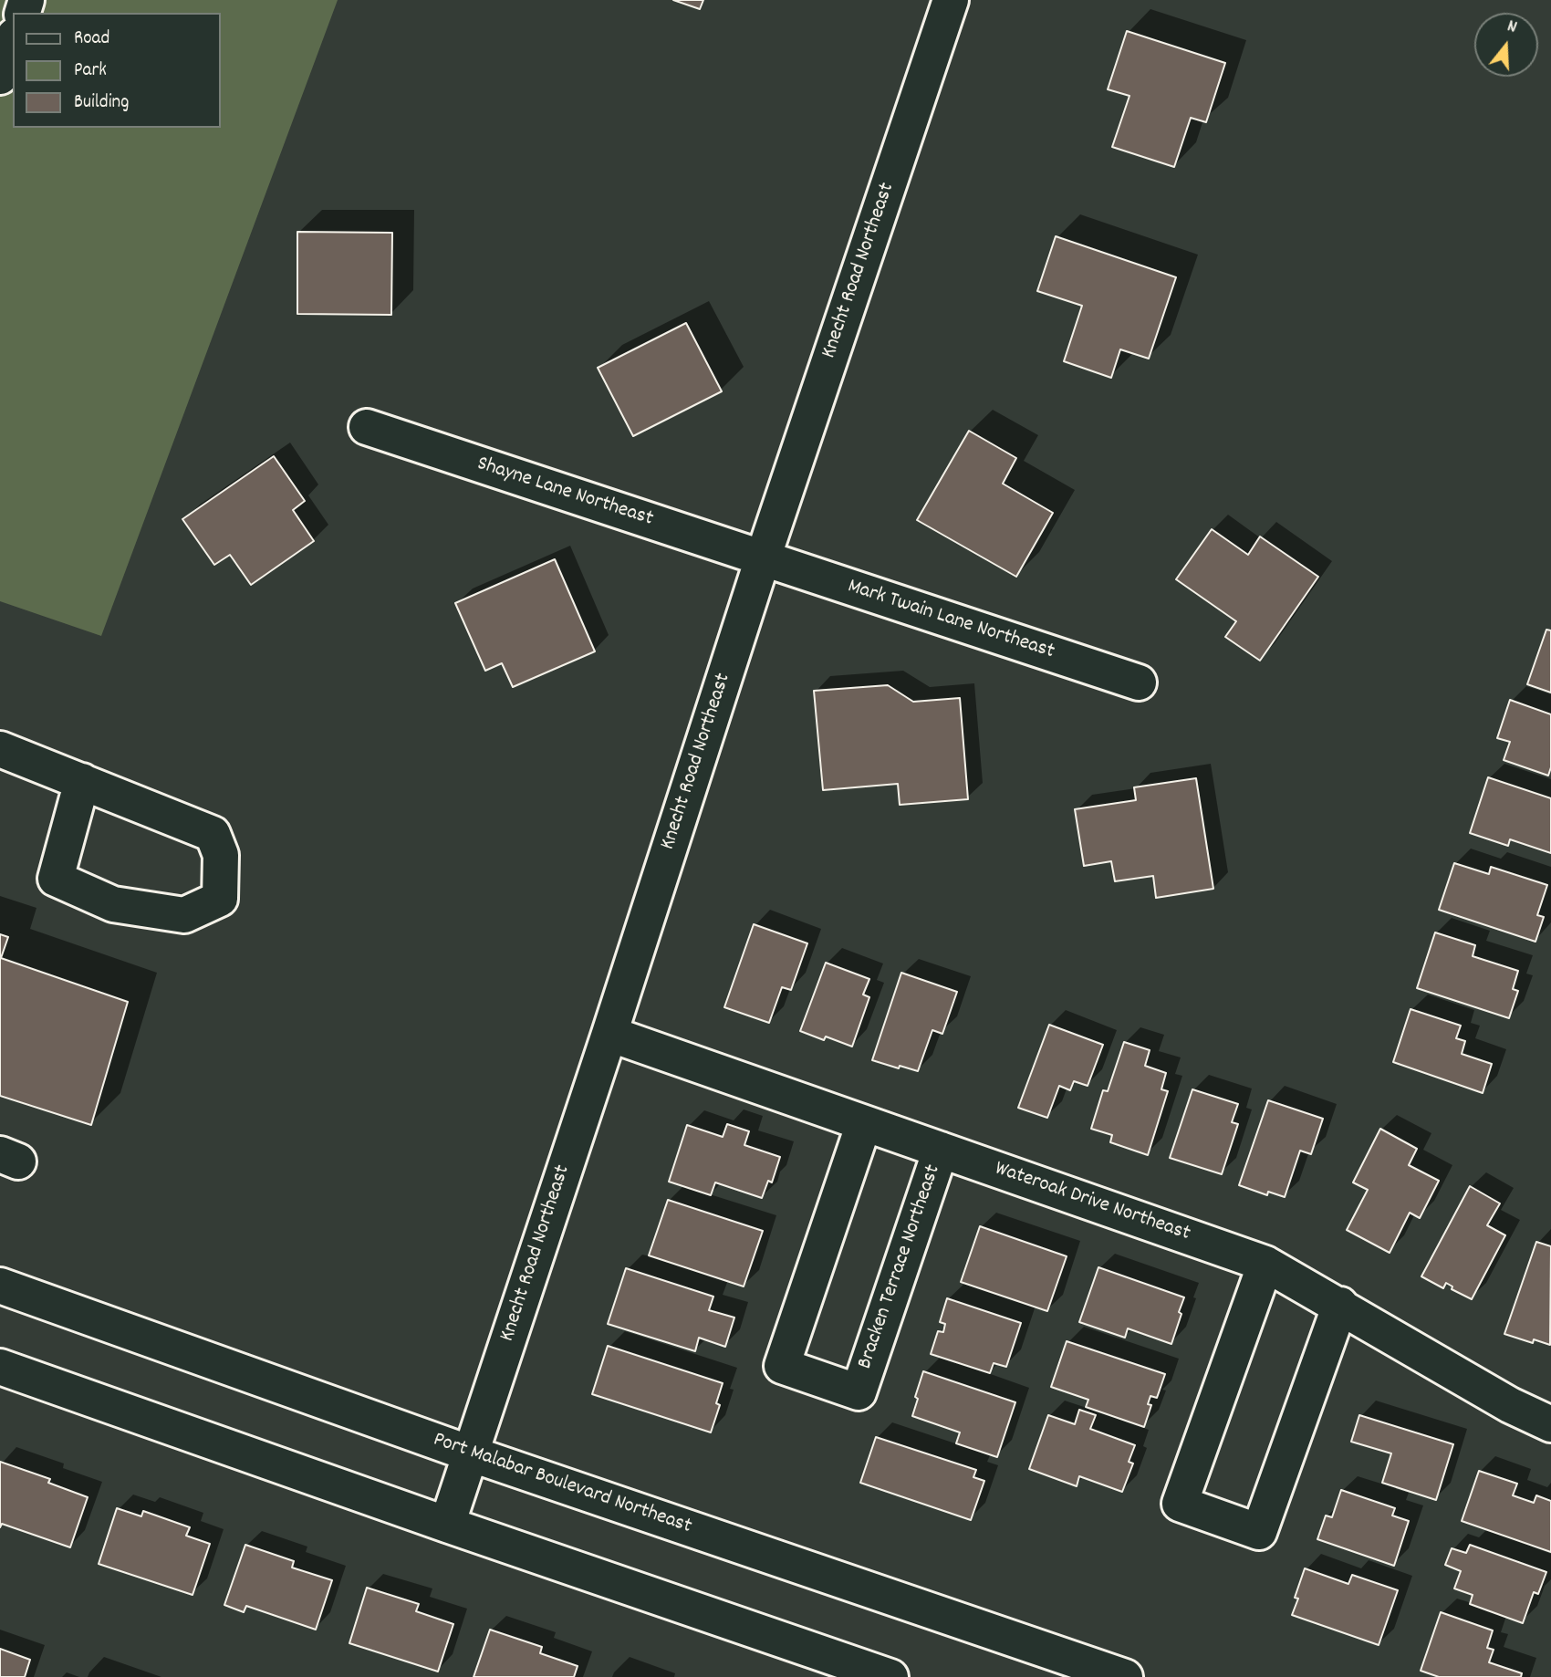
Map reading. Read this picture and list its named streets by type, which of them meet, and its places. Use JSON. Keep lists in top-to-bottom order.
{
  "streets": {
    "street": [
      "Knecht Road Northeast",
      "Shayne Lane Northeast",
      "Mark Twain Lane Northeast",
      "Wateroak Drive Northeast",
      "Bracken Terrace Northeast",
      "Port Malabar Boulevard Northeast"
    ]
  },
  "crossings": [
    ["Knecht Road Northeast", "Shayne Lane Northeast"],
    ["Knecht Road Northeast", "Mark Twain Lane Northeast"],
    ["Knecht Road Northeast", "Wateroak Drive Northeast"],
    ["Knecht Road Northeast", "Port Malabar Boulevard Northeast"],
    ["Shayne Lane Northeast", "Mark Twain Lane Northeast"],
    ["Wateroak Drive Northeast", "Bracken Terrace Northeast"]
  ],
  "legend": ["Road", "Park", "Building"],
  "north": "top"
}
